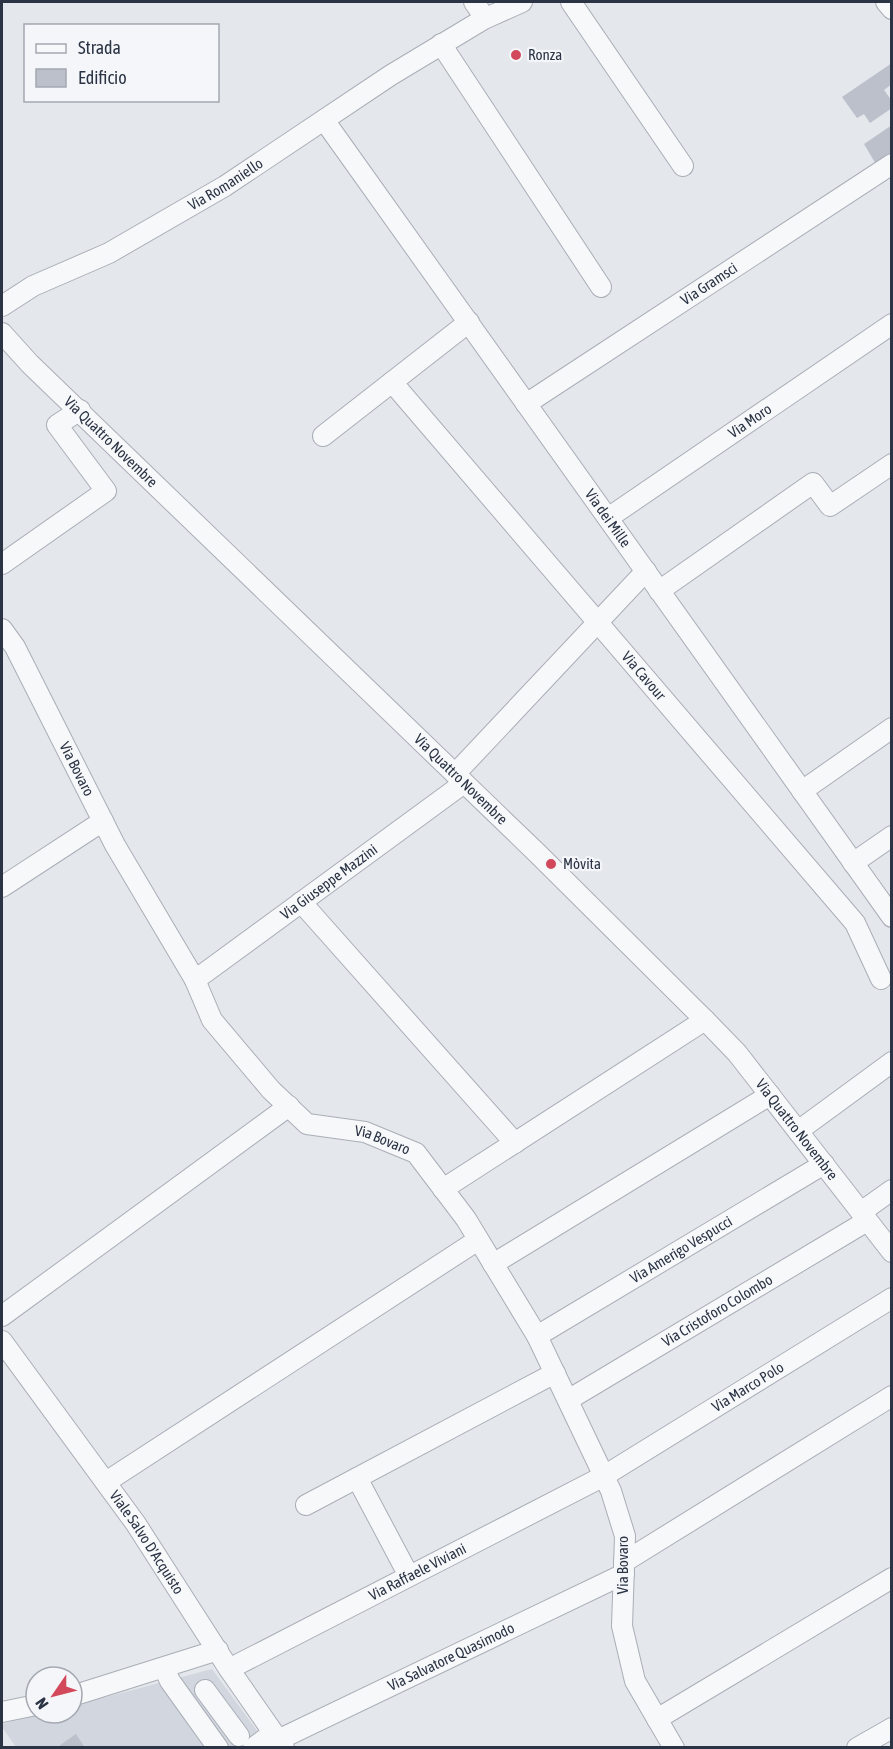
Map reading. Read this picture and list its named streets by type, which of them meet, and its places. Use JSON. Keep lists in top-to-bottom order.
{
  "streets": {
    "street": [
      "Via Romaniello",
      "Via Gramsci",
      "Via Moro",
      "Via Quattro Novembre",
      "Via dei Mille",
      "Via Cavour",
      "Via Bovaro",
      "Via Giuseppe Mazzini",
      "Via Amerigo Vespucci",
      "Via Cristoforo Colombo",
      "Via Marco Polo",
      "Viale Salvo D'Acquisto",
      "Via Raffaele Viviani",
      "Via Salvatore Quasimodo"
    ]
  },
  "crossings": [
    ["Via Romaniello", "Via dei Mille"],
    ["Via Gramsci", "Via dei Mille"],
    ["Via Moro", "Via dei Mille"],
    ["Via Quattro Novembre", "Via Giuseppe Mazzini"],
    ["Via Quattro Novembre", "Via Amerigo Vespucci"],
    ["Via Quattro Novembre", "Via Cristoforo Colombo"],
    ["Via dei Mille", "Via Giuseppe Mazzini"],
    ["Via Cavour", "Via Giuseppe Mazzini"],
    ["Via Bovaro", "Via Giuseppe Mazzini"],
    ["Via Bovaro", "Via Amerigo Vespucci"],
    ["Via Bovaro", "Via Cristoforo Colombo"],
    ["Via Bovaro", "Via Marco Polo"],
    ["Via Bovaro", "Via Raffaele Viviani"],
    ["Via Bovaro", "Via Salvatore Quasimodo"],
    ["Via Marco Polo", "Via Raffaele Viviani"],
    ["Viale Salvo D'Acquisto", "Via Raffaele Viviani"],
    ["Viale Salvo D'Acquisto", "Via Salvatore Quasimodo"]
  ],
  "places": ["Ronza", "Mòvita"],
  "legend": ["Strada", "Edificio"],
  "north": "bottom left"
}
